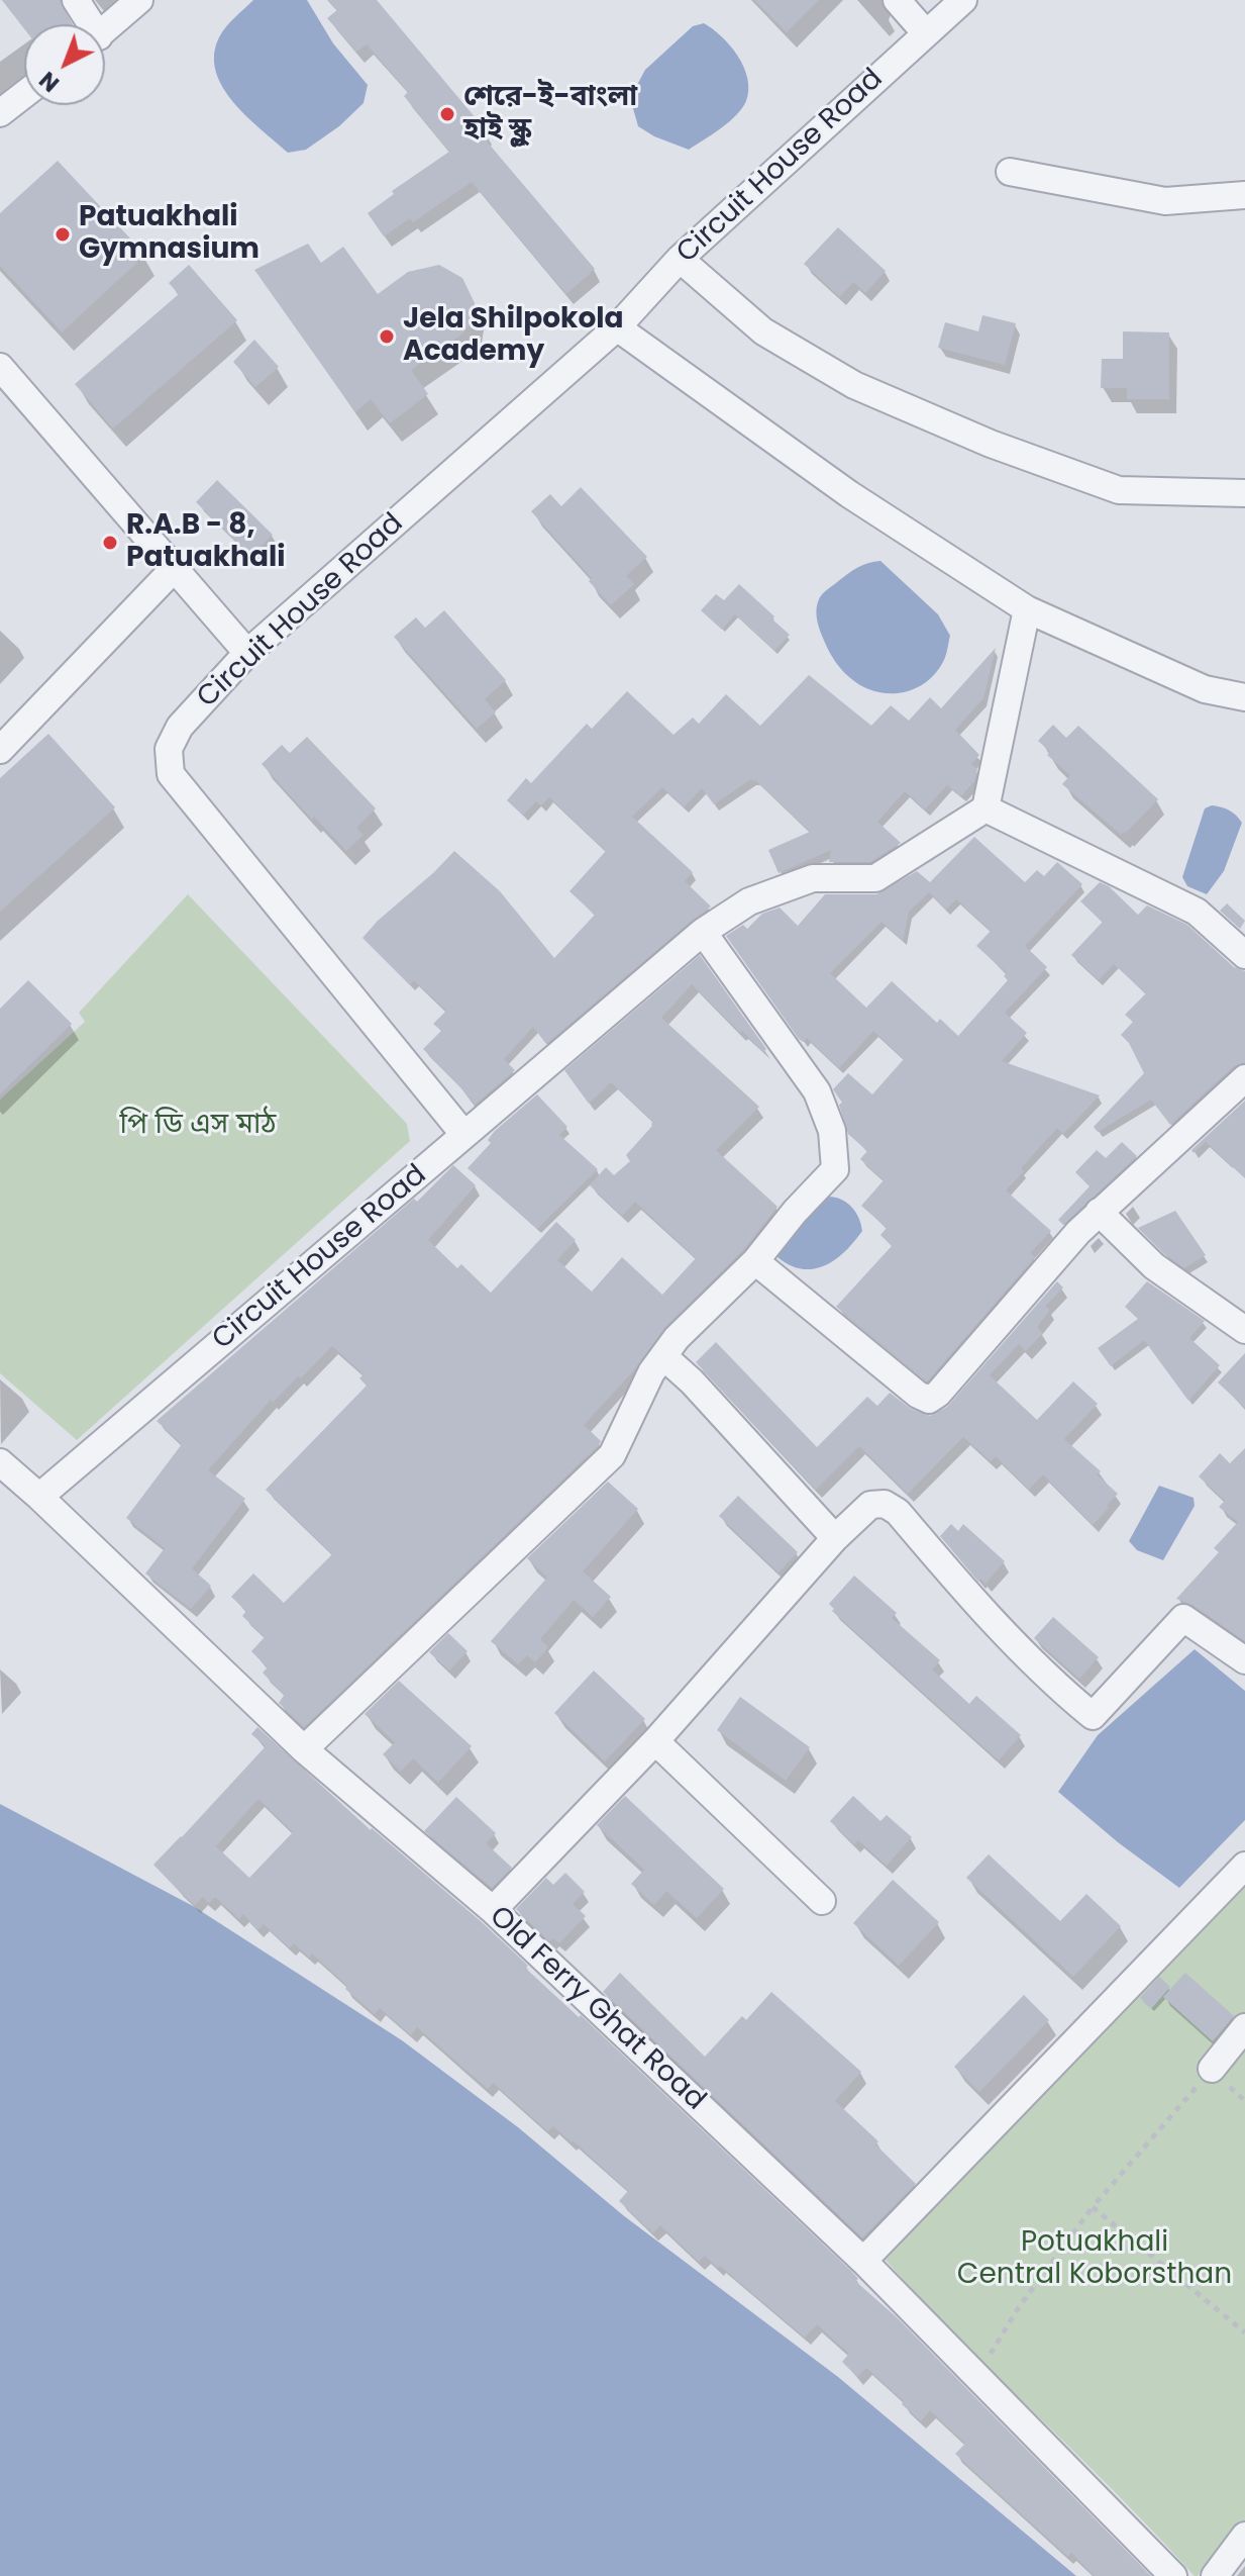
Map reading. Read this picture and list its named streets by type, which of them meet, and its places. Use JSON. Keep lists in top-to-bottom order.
{
  "streets": {
    "street": ["Circuit House Road", "Old Ferry Ghat Road"]
  },
  "crossings": [
    ["Circuit House Road", "Old Ferry Ghat Road"]
  ],
  "parks": ["পি ডি এস মাঠ", "Potuakhali Central Koborsthan"],
  "places": [
    "শেরে-ই-বাংলা হাই স্কুল",
    "Patuakhali Gymnasium",
    "Jela Shilpokola Academy",
    "R.A.B - 8, Patuakhali"
  ],
  "north": "bottom left"
}
